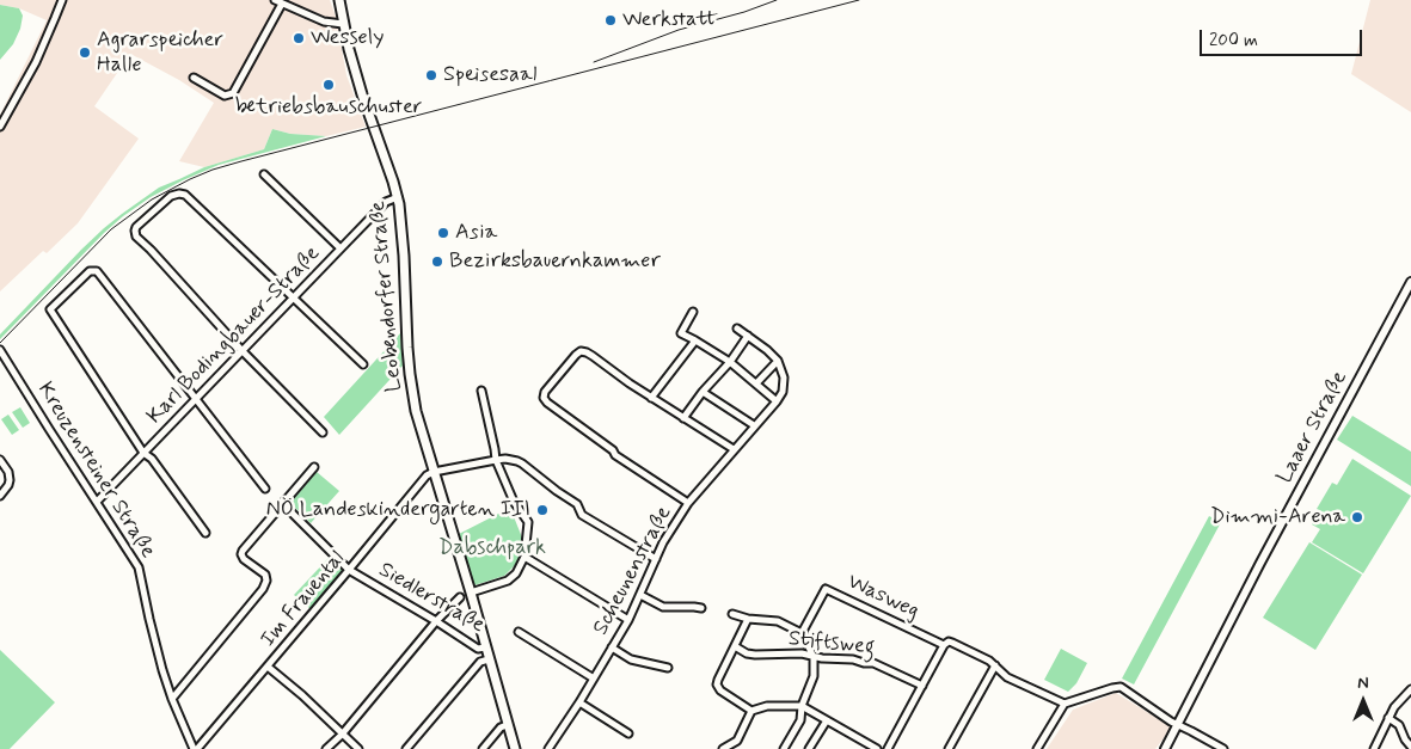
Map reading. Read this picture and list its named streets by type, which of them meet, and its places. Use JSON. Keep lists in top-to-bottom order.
{
  "streets": {
    "main road": ["Leobendorfer Straße"],
    "street": [
      "Karl Bodingbauer-Straße",
      "Laaer Straße",
      "Kreuzensteiner Straße",
      "Scheunenstraße",
      "Wasweg",
      "Siedlerstraße",
      "Im Frauental",
      "Stiftsweg"
    ]
  },
  "crossings": [
    ["Leobendorfer Straße", "Karl Bodingbauer-Straße"],
    ["Leobendorfer Straße", "Siedlerstraße"],
    ["Leobendorfer Straße", "Im Frauental"],
    ["Karl Bodingbauer-Straße", "Kreuzensteiner Straße"],
    ["Kreuzensteiner Straße", "Im Frauental"],
    ["Siedlerstraße", "Im Frauental"]
  ],
  "parks": ["Dabschpark"],
  "places": [
    "Werkstatt",
    "Wessely",
    "Agrarspeicher Halle",
    "Speisesaal",
    "betriebsbauschuster",
    "Asia",
    "Bezirksbauernkammer",
    "NÖ Landeskindergarten III",
    "Dimmi-Arena"
  ],
  "scale_bar": "200 m",
  "north": "top"
}
